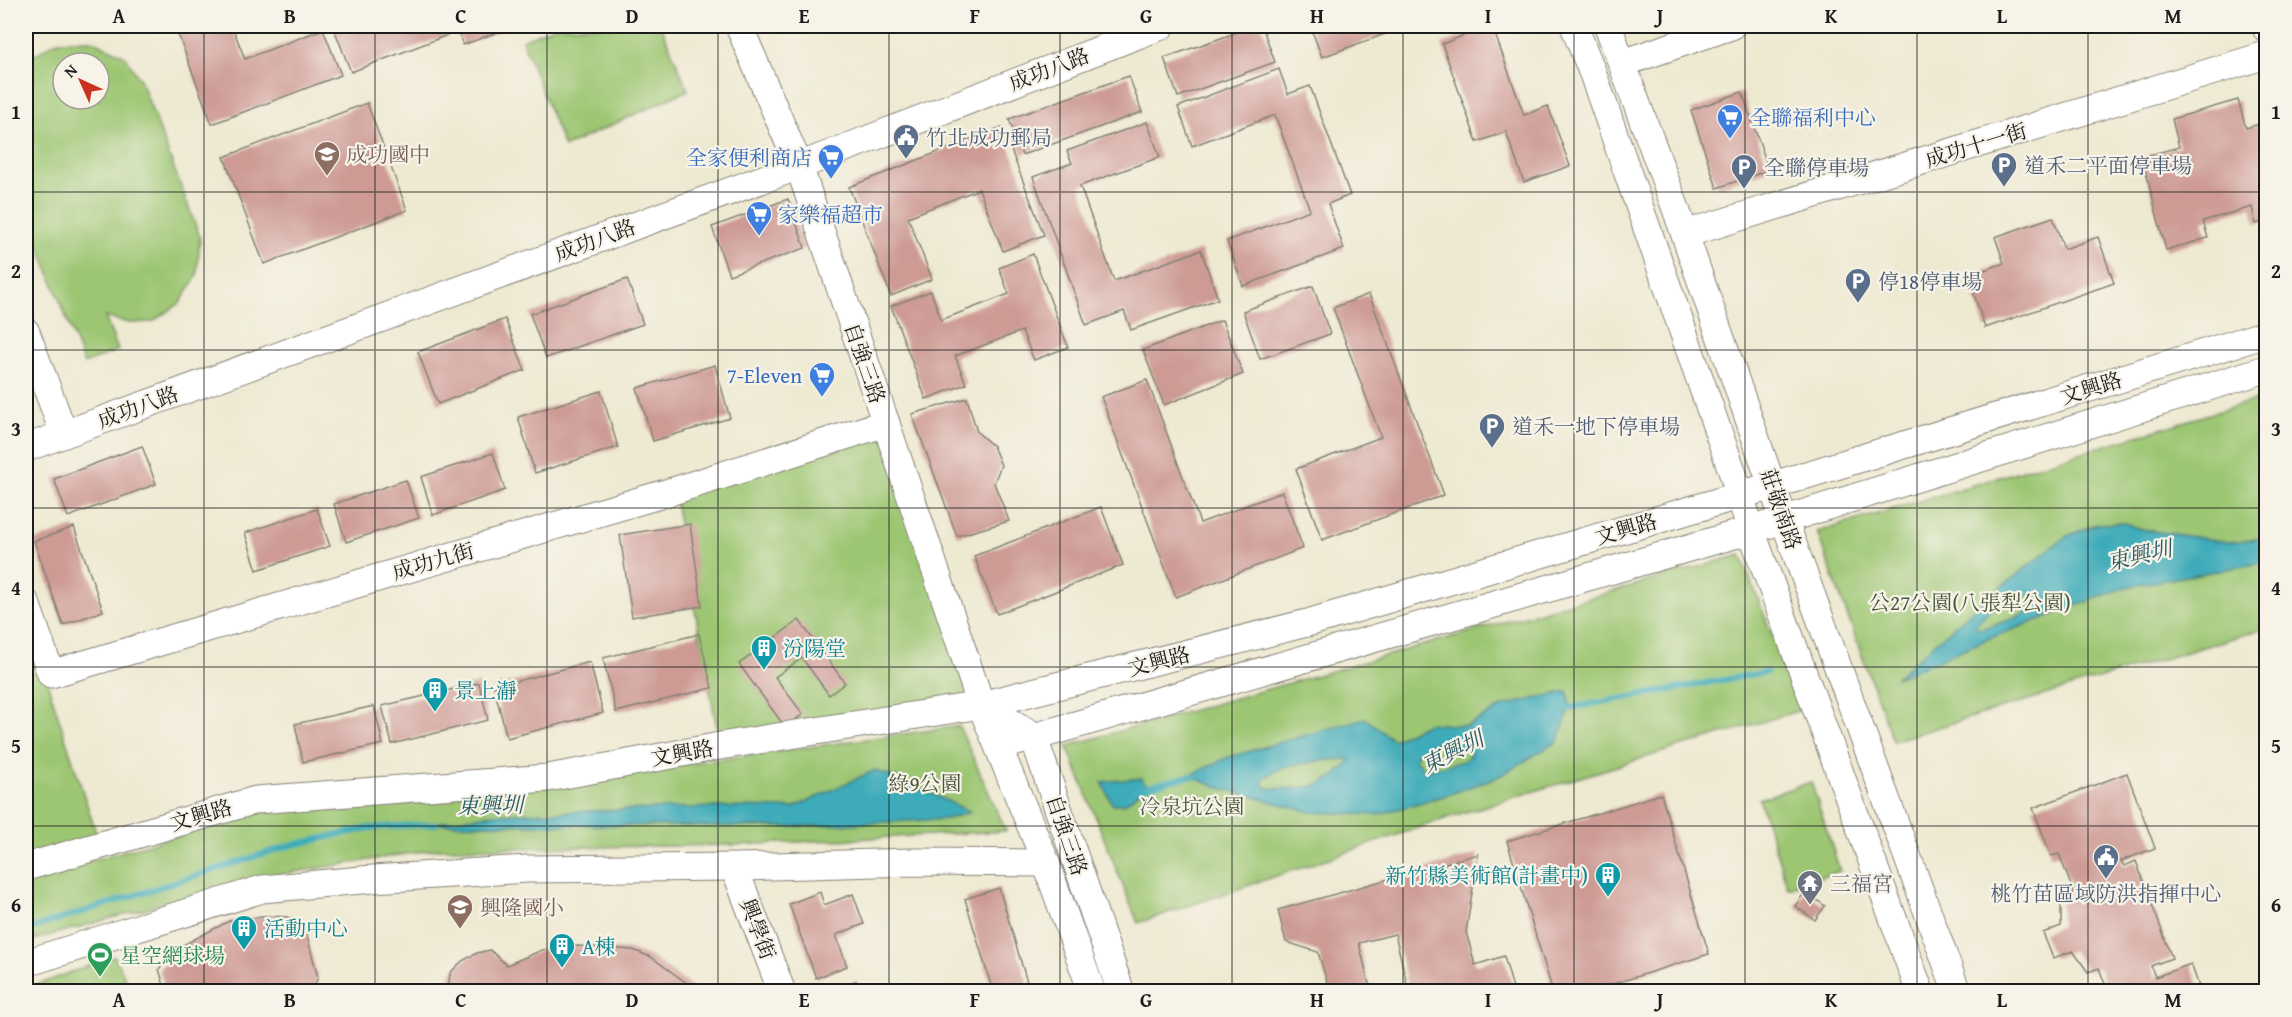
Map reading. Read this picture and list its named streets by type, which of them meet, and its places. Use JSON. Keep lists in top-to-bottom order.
{
  "streets": {
    "street": [
      "成功八路",
      "成功十一街",
      "自強三路",
      "文興路",
      "莊敬南路",
      "成功九街",
      "興學街"
    ]
  },
  "crossings": [
    ["成功八路", "自強三路"],
    ["成功十一街", "莊敬南路"],
    ["自強三路", "文興路"],
    ["自強三路", "成功九街"],
    ["文興路", "莊敬南路"]
  ],
  "water": ["東興圳"],
  "parks": ["公27公園(八張犁公園)", "綠9公園", "冷泉坑公園"],
  "places": {
    "supermarket": [
      "全聯福利中心",
      "全家便利商店",
      "家樂福超市",
      "7-Eleven"
    ],
    "public building": ["竹北成功郵局", "桃竹苗區域防洪指揮中心"],
    "school or university": ["成功國中", "興隆國小"],
    "parking": [
      "道禾二平面停車場",
      "全聯停車場",
      "停18停車場",
      "道禾一地下停車場"
    ],
    "building": [
      "汾陽堂",
      "景上瀞",
      "新竹縣美術館(計畫中)",
      "活動中心",
      "A棟"
    ],
    "temple": ["三福宮"],
    "sports": ["星空網球場"]
  },
  "north": "top left",
  "grid": {
    "columns": [
      "A",
      "B",
      "C",
      "D",
      "E",
      "F",
      "G",
      "H",
      "I",
      "J",
      "K",
      "L",
      "M"
    ],
    "rows": [
      "1",
      "2",
      "3",
      "4",
      "5",
      "6"
    ]
  }
}
